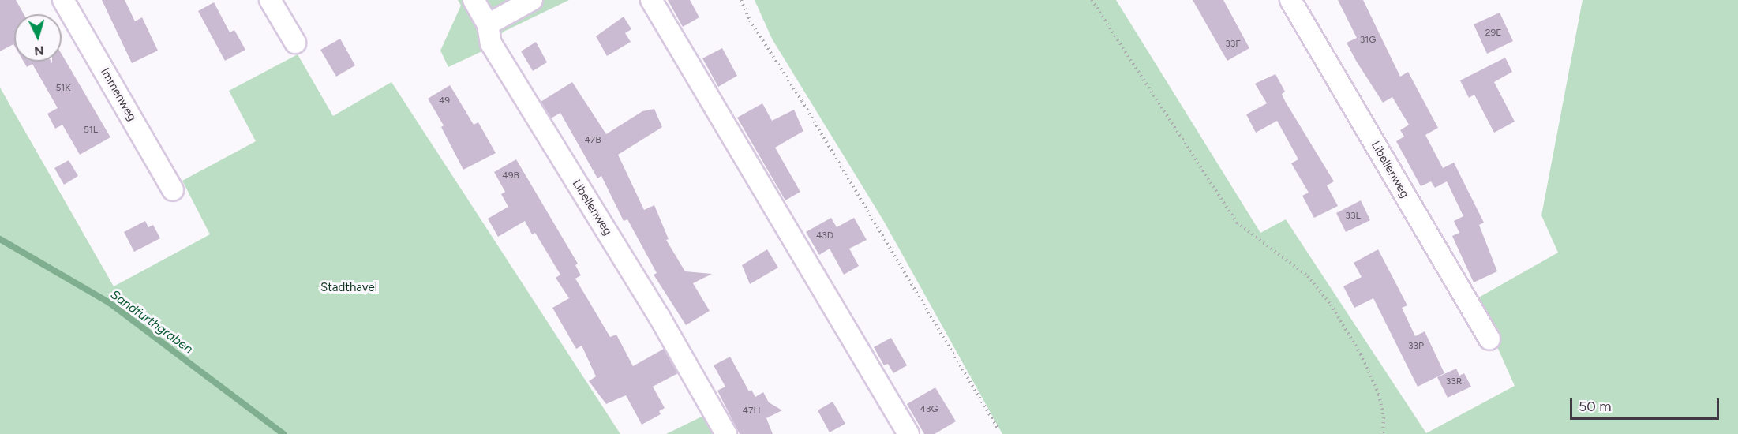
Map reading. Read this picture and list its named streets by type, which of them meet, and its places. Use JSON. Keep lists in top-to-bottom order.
{
  "streets": {
    "street": ["Immenweg", "Libellenweg"]
  },
  "water": ["Sandfurthgraben"],
  "parks": ["Stadthavel"],
  "house_numbers": [
    "29E",
    "31G",
    "33F",
    "51K",
    "49",
    "51L",
    "47B",
    "49B",
    "33L",
    "43D",
    "33P",
    "33R",
    "43G",
    "47H"
  ],
  "scale_bar": "50 m",
  "north": "bottom"
}
